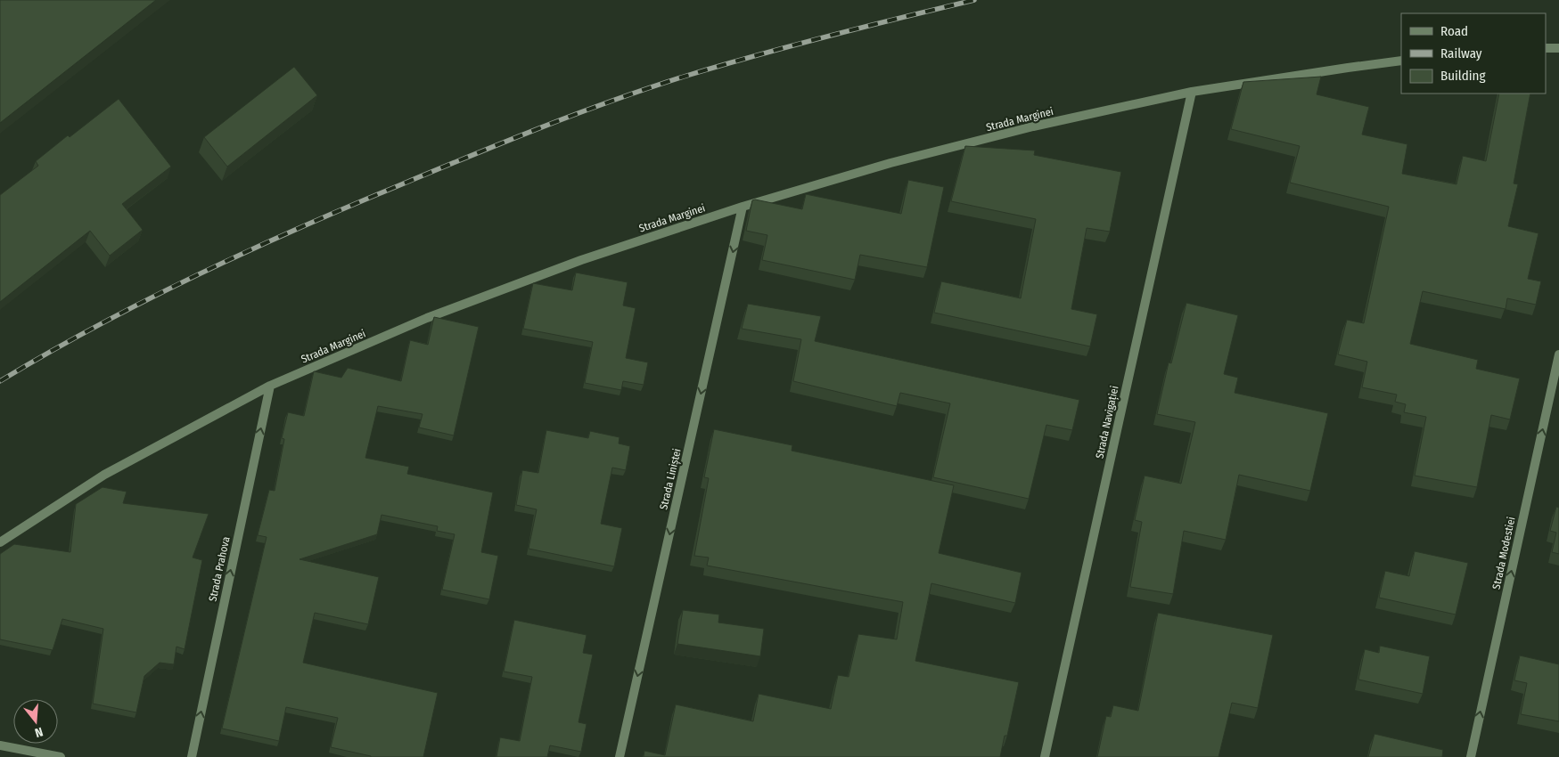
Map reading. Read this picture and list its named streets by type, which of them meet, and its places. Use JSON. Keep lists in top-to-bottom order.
{
  "streets": {
    "street": [
      "Strada Marginei",
      "Strada Navigației",
      "Strada Liniștei",
      "Strada Modestiei",
      "Strada Prahova"
    ]
  },
  "crossings": [
    ["Strada Marginei", "Strada Navigației"],
    ["Strada Marginei", "Strada Liniștei"],
    ["Strada Marginei", "Strada Prahova"]
  ],
  "one_way": ["Strada Liniștei", "Strada Modestiei", "Strada Prahova"],
  "legend": ["Road", "Railway", "Building"],
  "north": "bottom"
}
